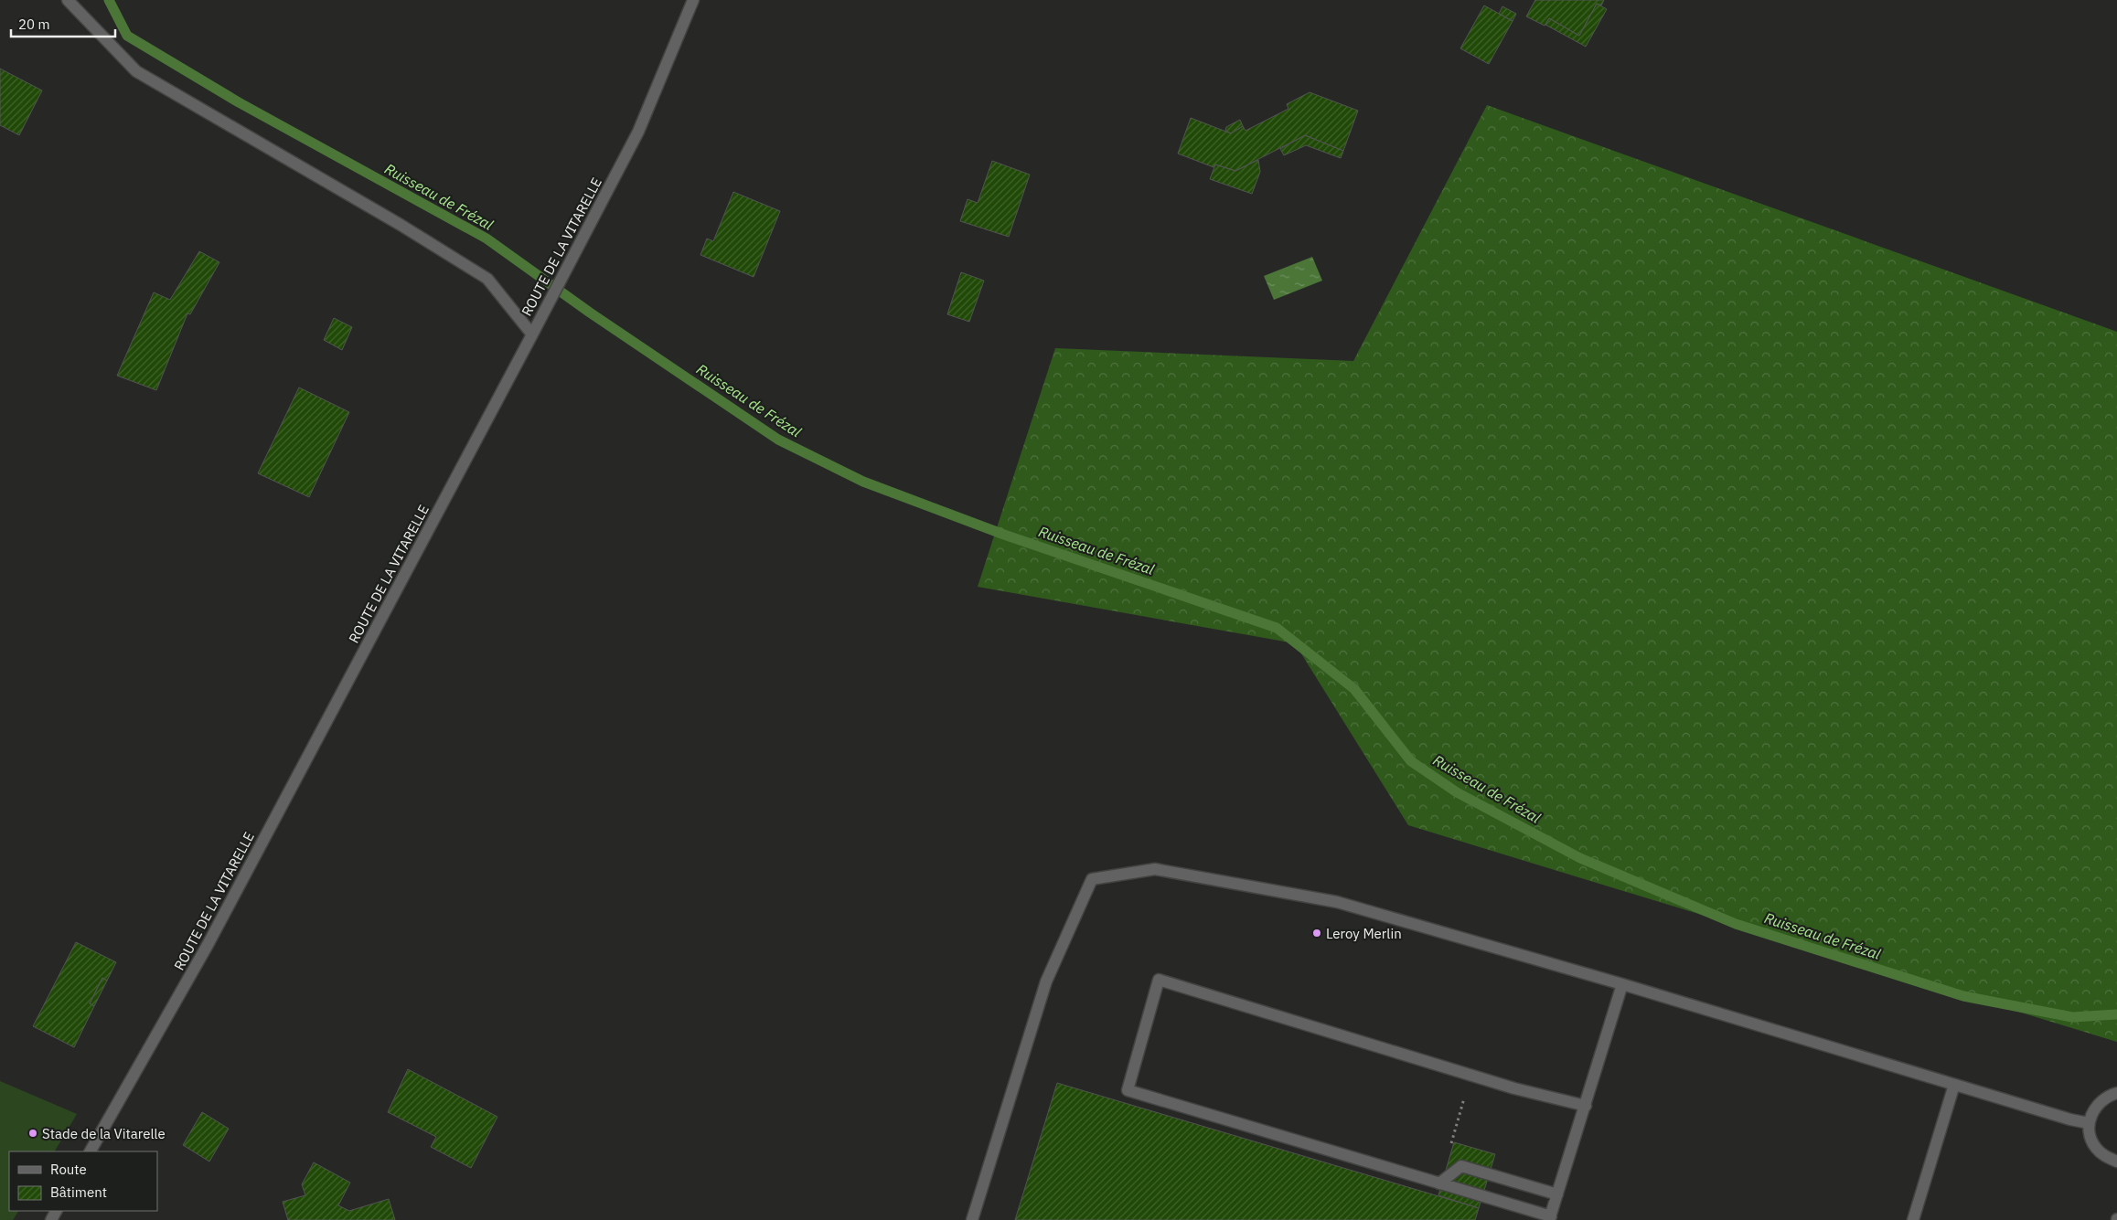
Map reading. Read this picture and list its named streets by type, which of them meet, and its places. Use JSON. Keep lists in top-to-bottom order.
{
  "streets": {
    "street": ["ROUTE DE LA VITARELLE"]
  },
  "water": ["Ruisseau de Frézal"],
  "places": ["Leroy Merlin", "Stade de la Vitarelle"],
  "legend": ["Route", "Bâtiment"],
  "scale_bar": "20 m"
}
